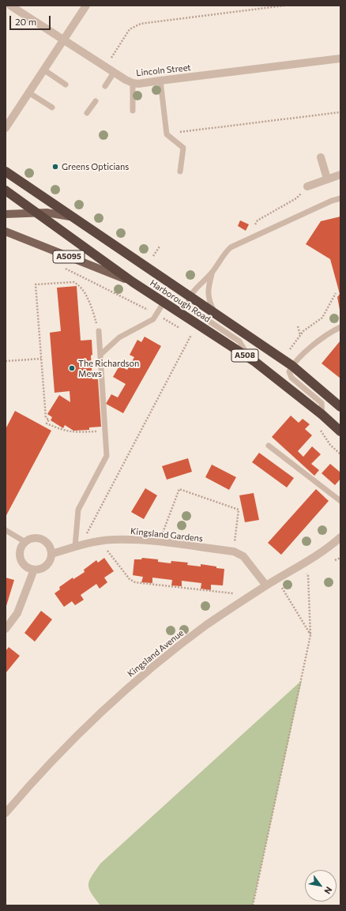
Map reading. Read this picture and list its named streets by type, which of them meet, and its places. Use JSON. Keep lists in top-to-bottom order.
{
  "streets": {
    "highway": ["Harborough Road", "A508"],
    "main road": ["A5095"],
    "street": ["Lincoln Street", "Kingsland Gardens", "Kingsland Avenue"]
  },
  "crossings": [
    ["A5095", "Harborough Road"],
    ["Kingsland Gardens", "Kingsland Avenue"]
  ],
  "places": ["Greens Opticians", "The Richardson Mews"],
  "scale_bar": "20 m",
  "north": "bottom right"
}
